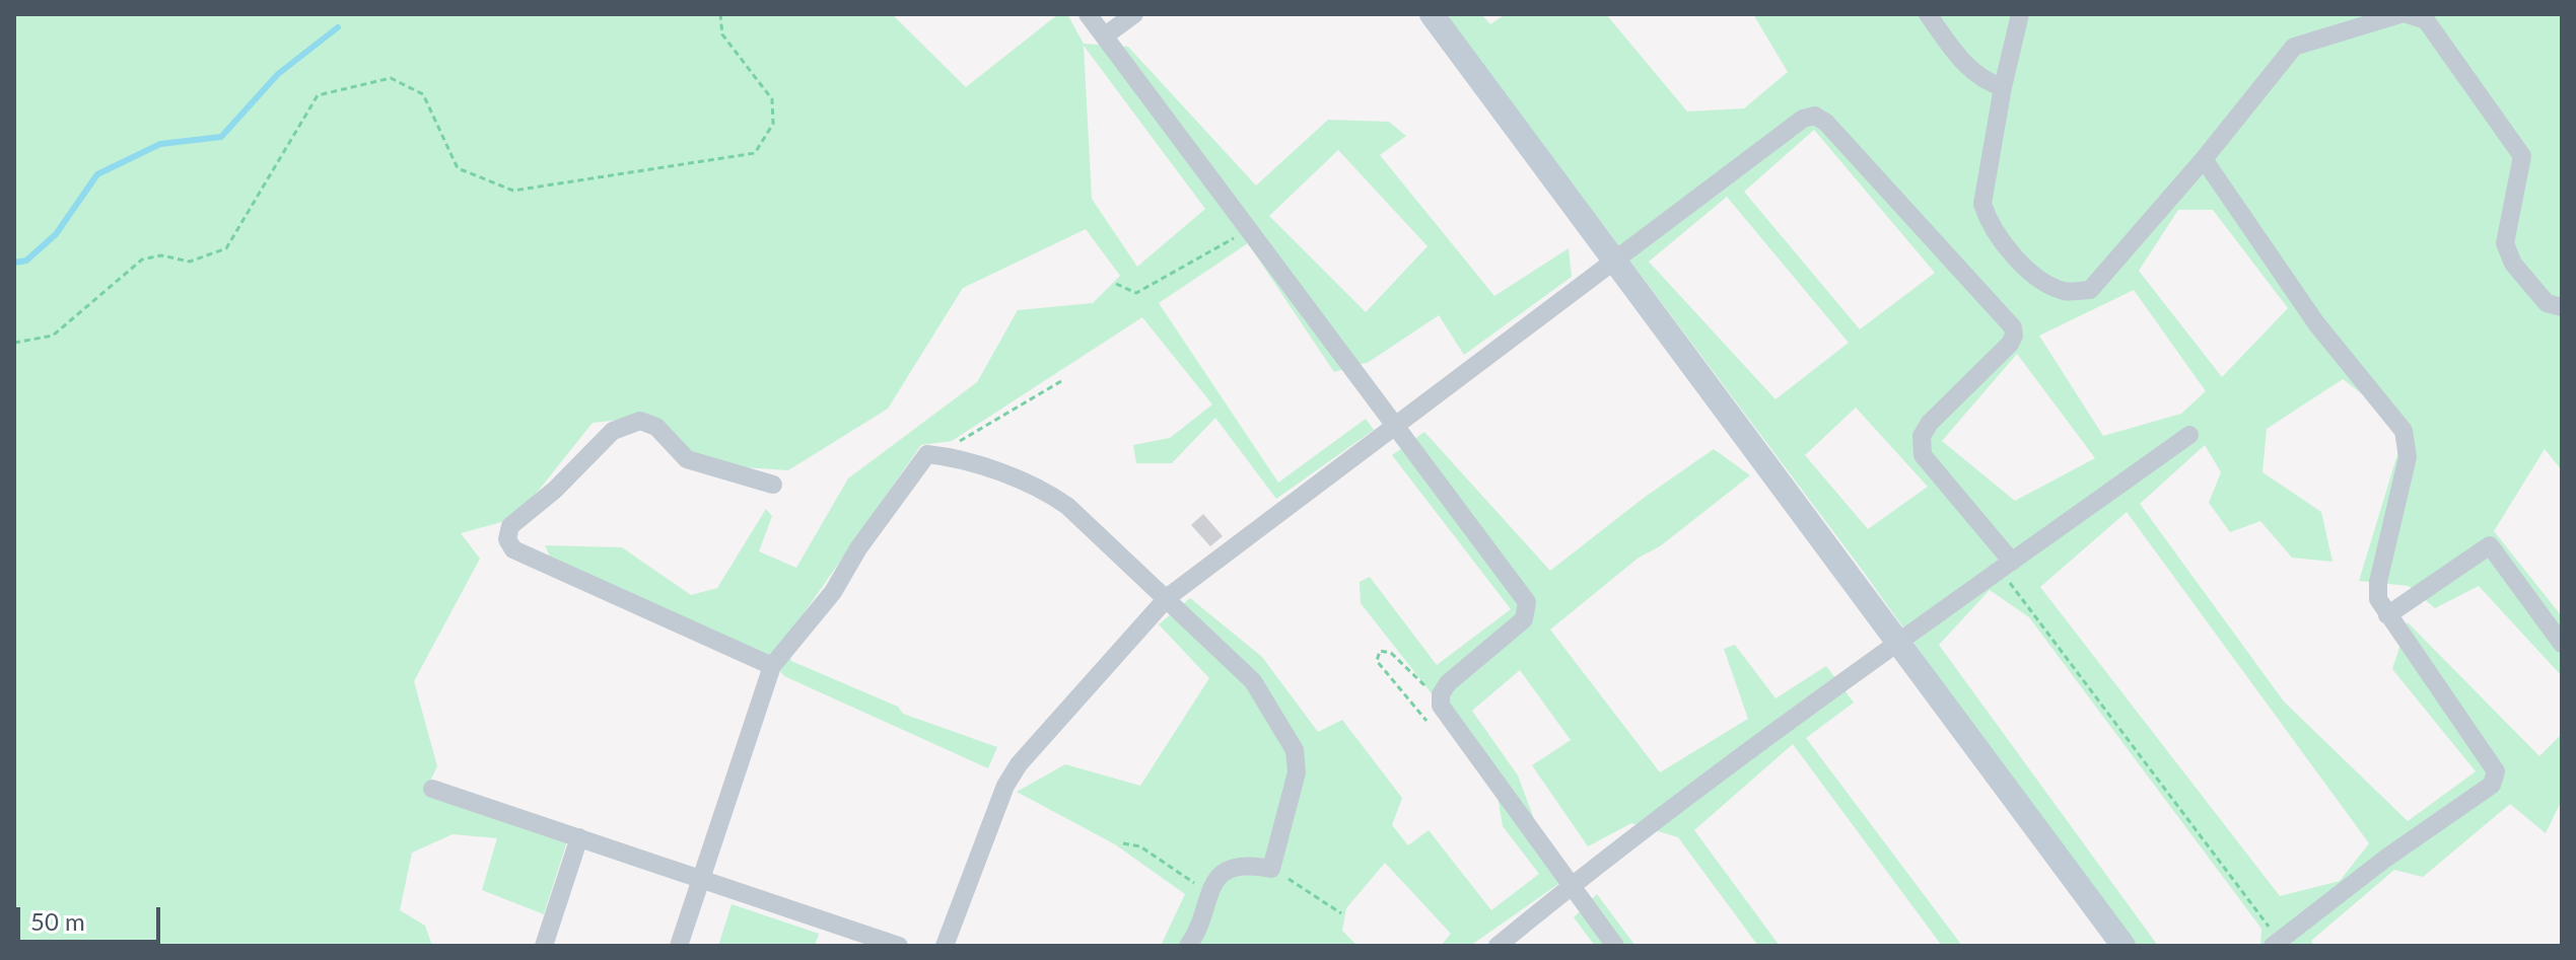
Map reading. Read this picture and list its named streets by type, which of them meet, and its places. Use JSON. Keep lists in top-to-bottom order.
{
  "scale_bar": "50 m"
}
